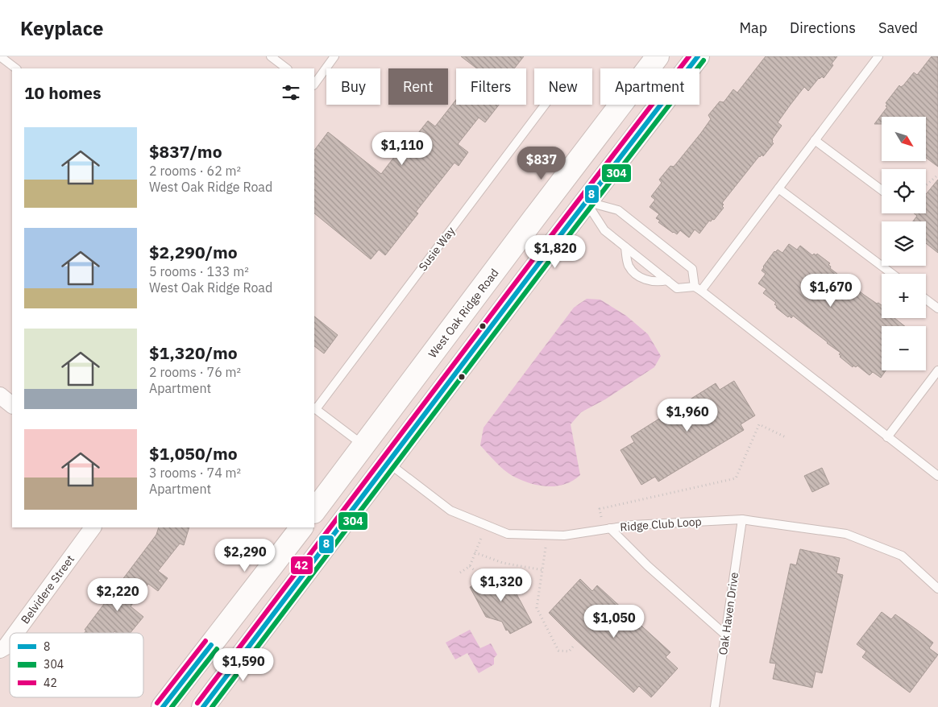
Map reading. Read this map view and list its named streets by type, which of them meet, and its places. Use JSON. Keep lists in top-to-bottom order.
{
  "streets": {
    "street": ["West Oak Ridge Road", "Belvidere Street"],
    "lane": ["Susie Way", "Ridge Club Loop", "Oak Haven Drive"]
  },
  "crossings": [
    ["Ridge Club Loop", "Oak Haven Drive"]
  ],
  "lines": ["transit line 8", "transit line 42", "transit line 304"],
  "legend": ["8", "304", "42"],
  "north": "bottom right",
  "page": {
    "header": "Keyplace",
    "nav": ["Map", "Directions", "Saved"],
    "chip": [
      "Buy",
      "Rent",
      "Filters",
      "New",
      "Apartment"
    ],
    "heading": "10 homes",
    "map_buttons": ["+", "−"],
    "list": [
      {
        "name": "$837/mo",
        "note": "2 rooms · 62 m² · West Oak Ridge Road"
      },
      {
        "name": "$2,290/mo",
        "note": "5 rooms · 133 m² · West Oak Ridge Road"
      },
      {
        "name": "$1,320/mo",
        "note": "2 rooms · 76 m² · Apartment"
      },
      {
        "name": "$1,050/mo",
        "note": "3 rooms · 74 m² · Apartment"
      }
    ],
    "price": [
      "$1,110",
      "$837",
      "$1,820",
      "$1,670",
      "$1,960",
      "$2,290",
      "$1,320",
      "$2,220",
      "$1,050",
      "$1,590"
    ]
  }
}
